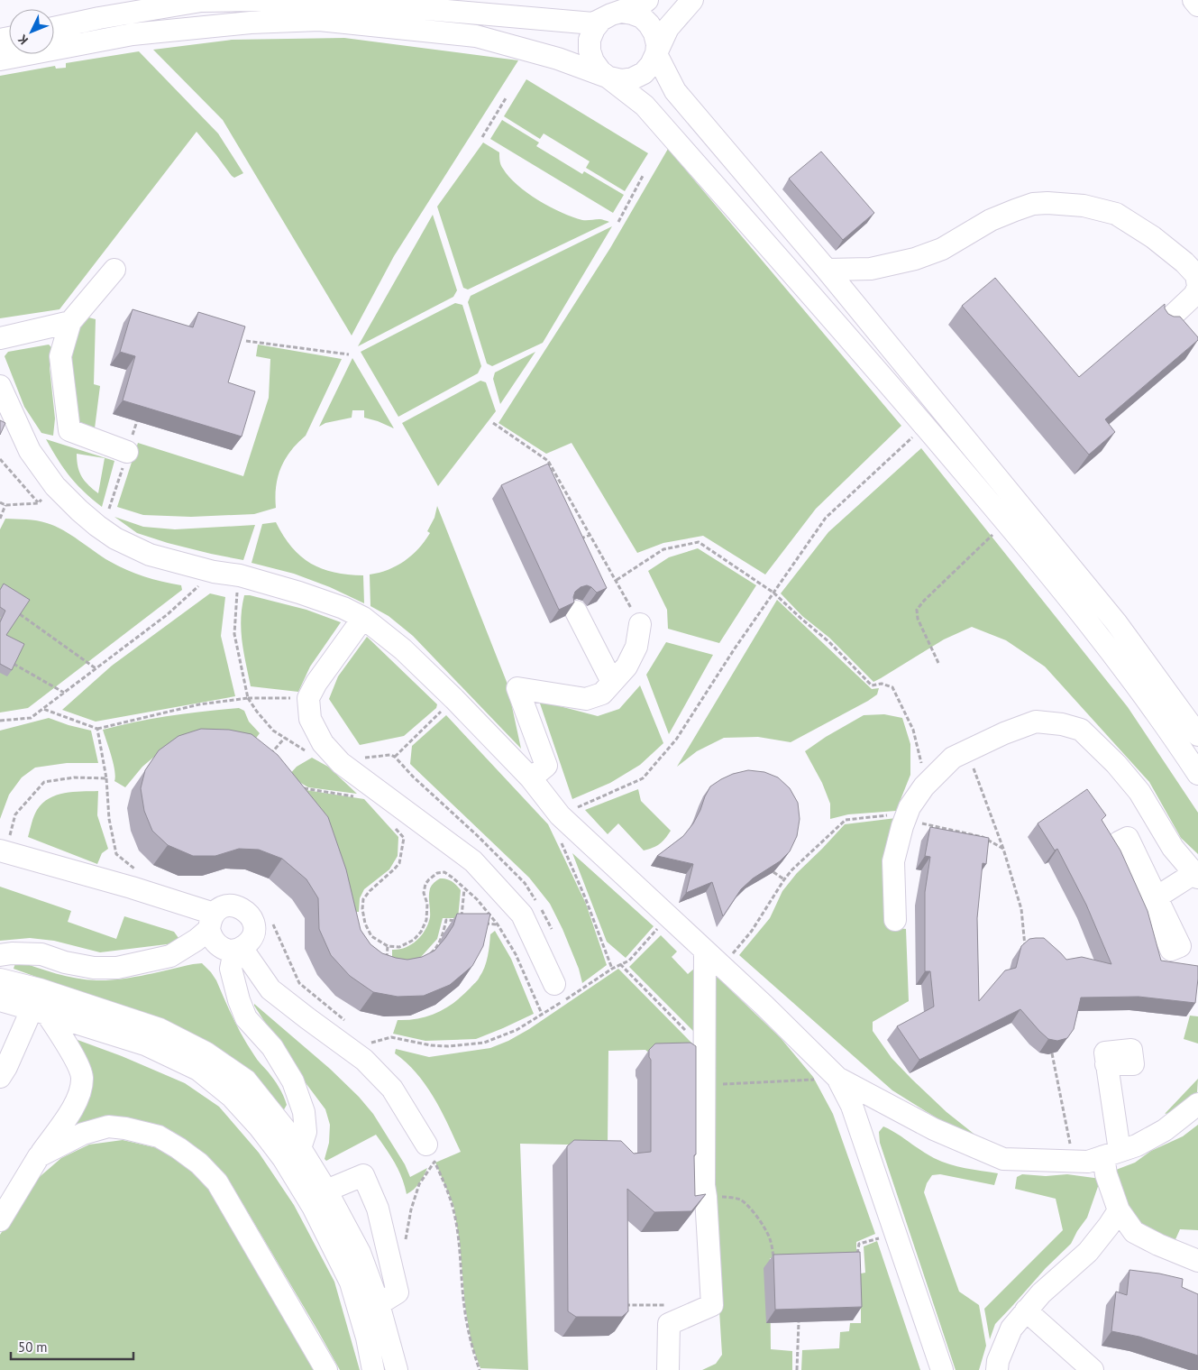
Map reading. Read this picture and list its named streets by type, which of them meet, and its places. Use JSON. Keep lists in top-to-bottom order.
{
  "scale_bar": "50 m",
  "north": "bottom left"
}
